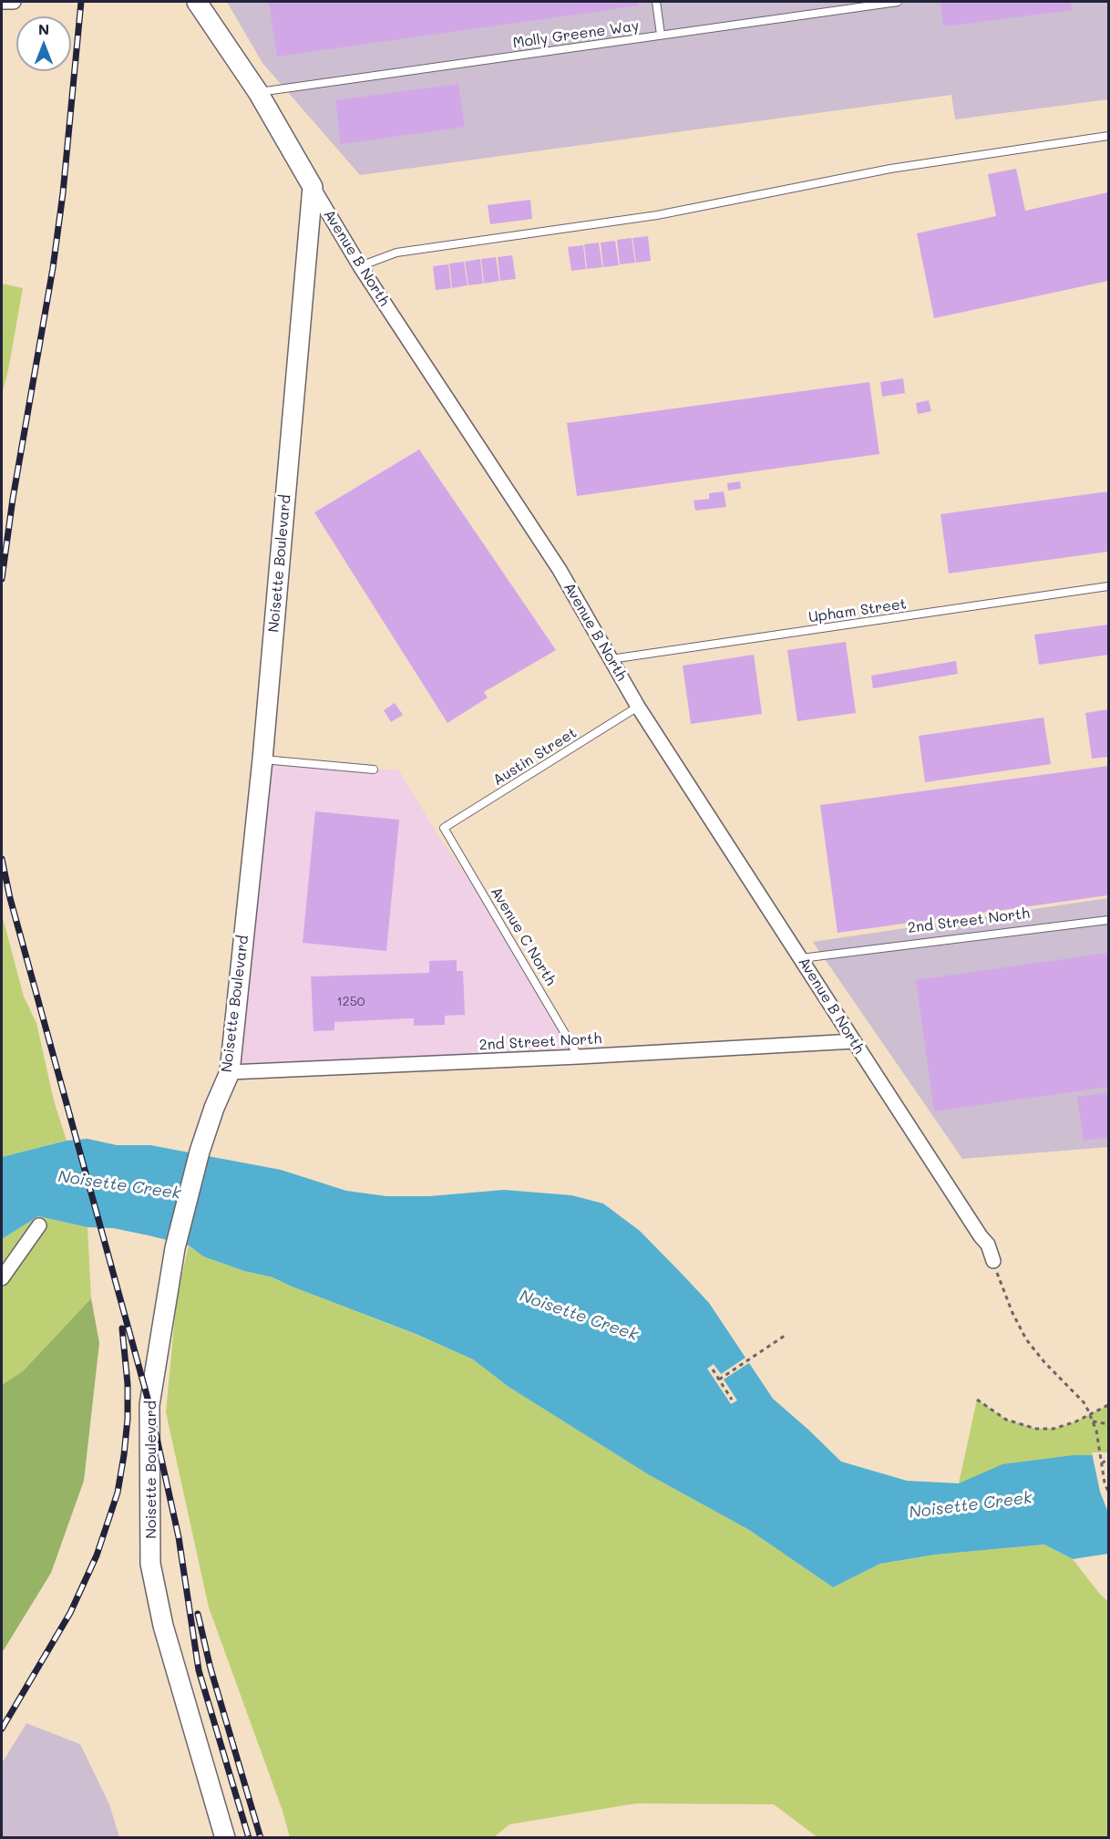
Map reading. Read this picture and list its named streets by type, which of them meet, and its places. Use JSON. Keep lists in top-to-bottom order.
{
  "streets": {
    "street": ["Avenue B North", "Noisette Boulevard", "2nd Street North"],
    "lane": [
      "Molly Greene Way",
      "Upham Street",
      "Austin Street",
      "Avenue C North"
    ]
  },
  "crossings": [
    ["Molly Greene Way", "Avenue B North"],
    ["Avenue B North", "Noisette Boulevard"],
    ["Avenue B North", "Upham Street"],
    ["Avenue B North", "Austin Street"],
    ["Avenue B North", "2nd Street North"],
    ["Noisette Boulevard", "2nd Street North"],
    ["Austin Street", "Avenue C North"],
    ["2nd Street North", "Avenue C North"]
  ],
  "water": ["Noisette Creek"],
  "house_numbers": ["1250"],
  "north": "top"
}
